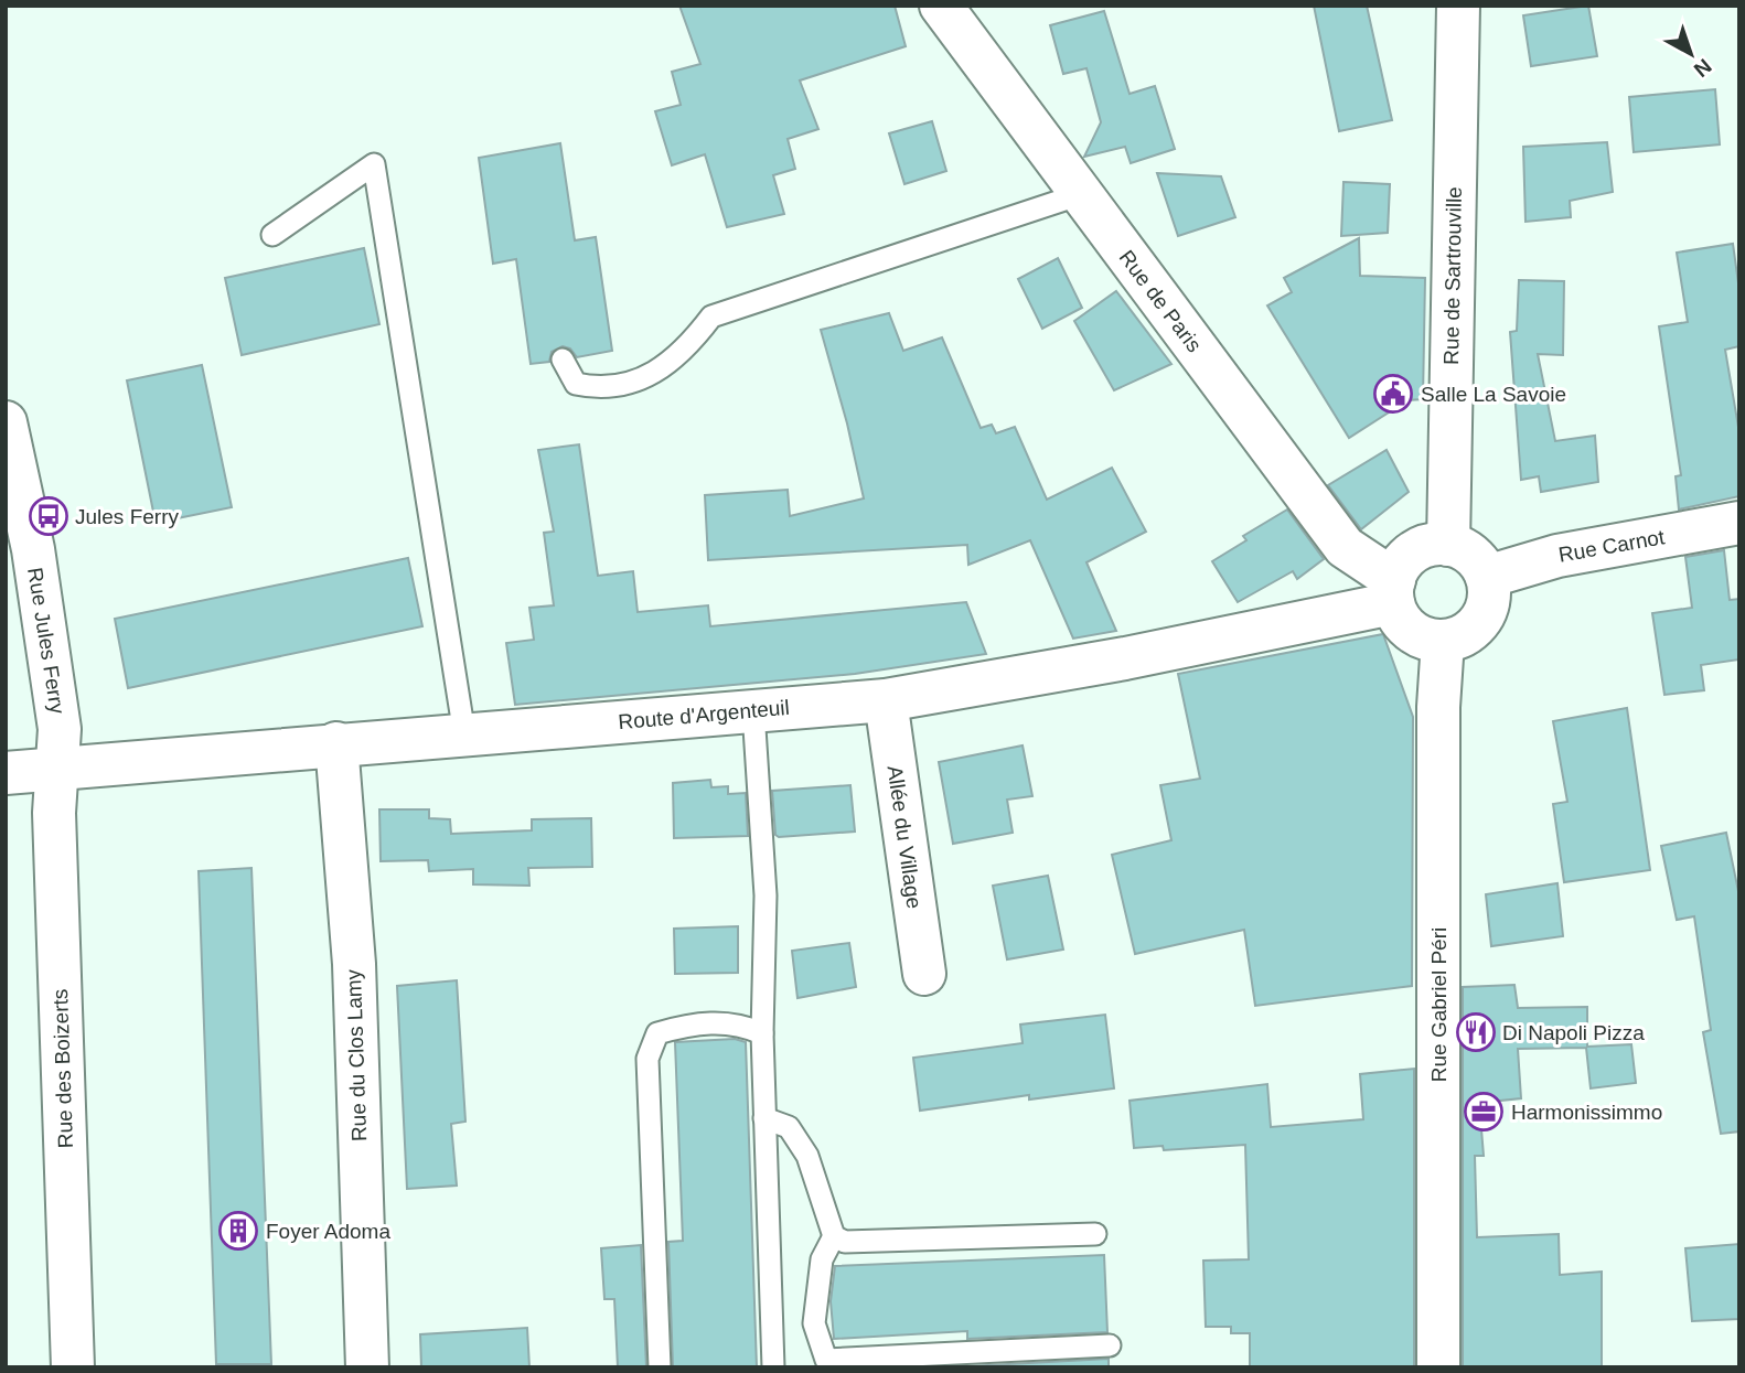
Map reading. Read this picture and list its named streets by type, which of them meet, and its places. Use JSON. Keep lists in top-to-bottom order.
{
  "streets": {
    "street": [
      "Rue de Sartrouville",
      "Rue de Paris",
      "Rue Carnot",
      "Rue Jules Ferry",
      "Route d'Argenteuil",
      "Allée du Village",
      "Rue Gabriel Péri",
      "Rue du Clos Lamy",
      "Rue des Boizerts"
    ]
  },
  "crossings": [
    ["Rue de Sartrouville", "Rue de Paris"],
    ["Rue de Sartrouville", "Rue Carnot"],
    ["Rue de Sartrouville", "Route d'Argenteuil"],
    ["Rue de Sartrouville", "Rue Gabriel Péri"],
    ["Rue de Paris", "Rue Carnot"],
    ["Rue de Paris", "Route d'Argenteuil"],
    ["Rue de Paris", "Rue Gabriel Péri"],
    ["Rue Carnot", "Route d'Argenteuil"],
    ["Rue Carnot", "Rue Gabriel Péri"],
    ["Rue Jules Ferry", "Route d'Argenteuil"],
    ["Rue Jules Ferry", "Rue des Boizerts"],
    ["Route d'Argenteuil", "Allée du Village"],
    ["Route d'Argenteuil", "Rue Gabriel Péri"],
    ["Route d'Argenteuil", "Rue du Clos Lamy"],
    ["Route d'Argenteuil", "Rue des Boizerts"]
  ],
  "places": {
    "public building": ["Salle La Savoie"],
    "bus stop": ["Jules Ferry"],
    "restaurant": ["Di Napoli Pizza"],
    "office": ["Harmonissimmo"],
    "building": ["Foyer Adoma"]
  },
  "north": "bottom right"
}
